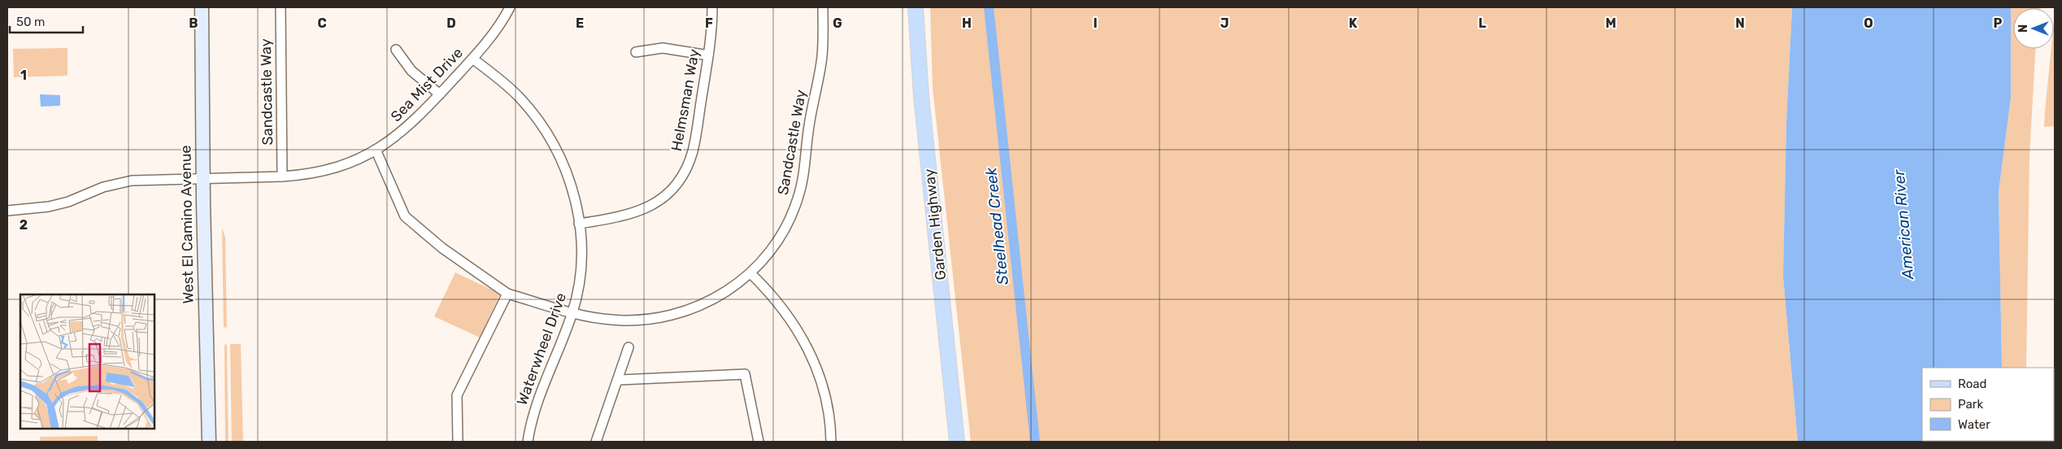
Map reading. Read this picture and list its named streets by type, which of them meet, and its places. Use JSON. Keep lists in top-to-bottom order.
{
  "streets": {
    "main road": ["West El Camino Avenue", "Garden Highway"],
    "street": [
      "Sea Mist Drive",
      "Sandcastle Way",
      "Helmsman Way",
      "Waterwheel Drive"
    ]
  },
  "crossings": [
    ["Sea Mist Drive", "Sandcastle Way"],
    ["Sea Mist Drive", "West El Camino Avenue"],
    ["Sea Mist Drive", "Waterwheel Drive"],
    ["Sandcastle Way", "Waterwheel Drive"],
    ["Helmsman Way", "Waterwheel Drive"]
  ],
  "water": ["American River", "Steelhead Creek"],
  "legend": ["Road", "Park", "Water"],
  "scale_bar": "50 m",
  "north": "left",
  "grid": {
    "columns": [
      "B",
      "C",
      "D",
      "E",
      "F",
      "G",
      "H",
      "I",
      "J",
      "K",
      "L",
      "M",
      "N",
      "O",
      "P"
    ],
    "rows": ["1", "2"]
  }
}
